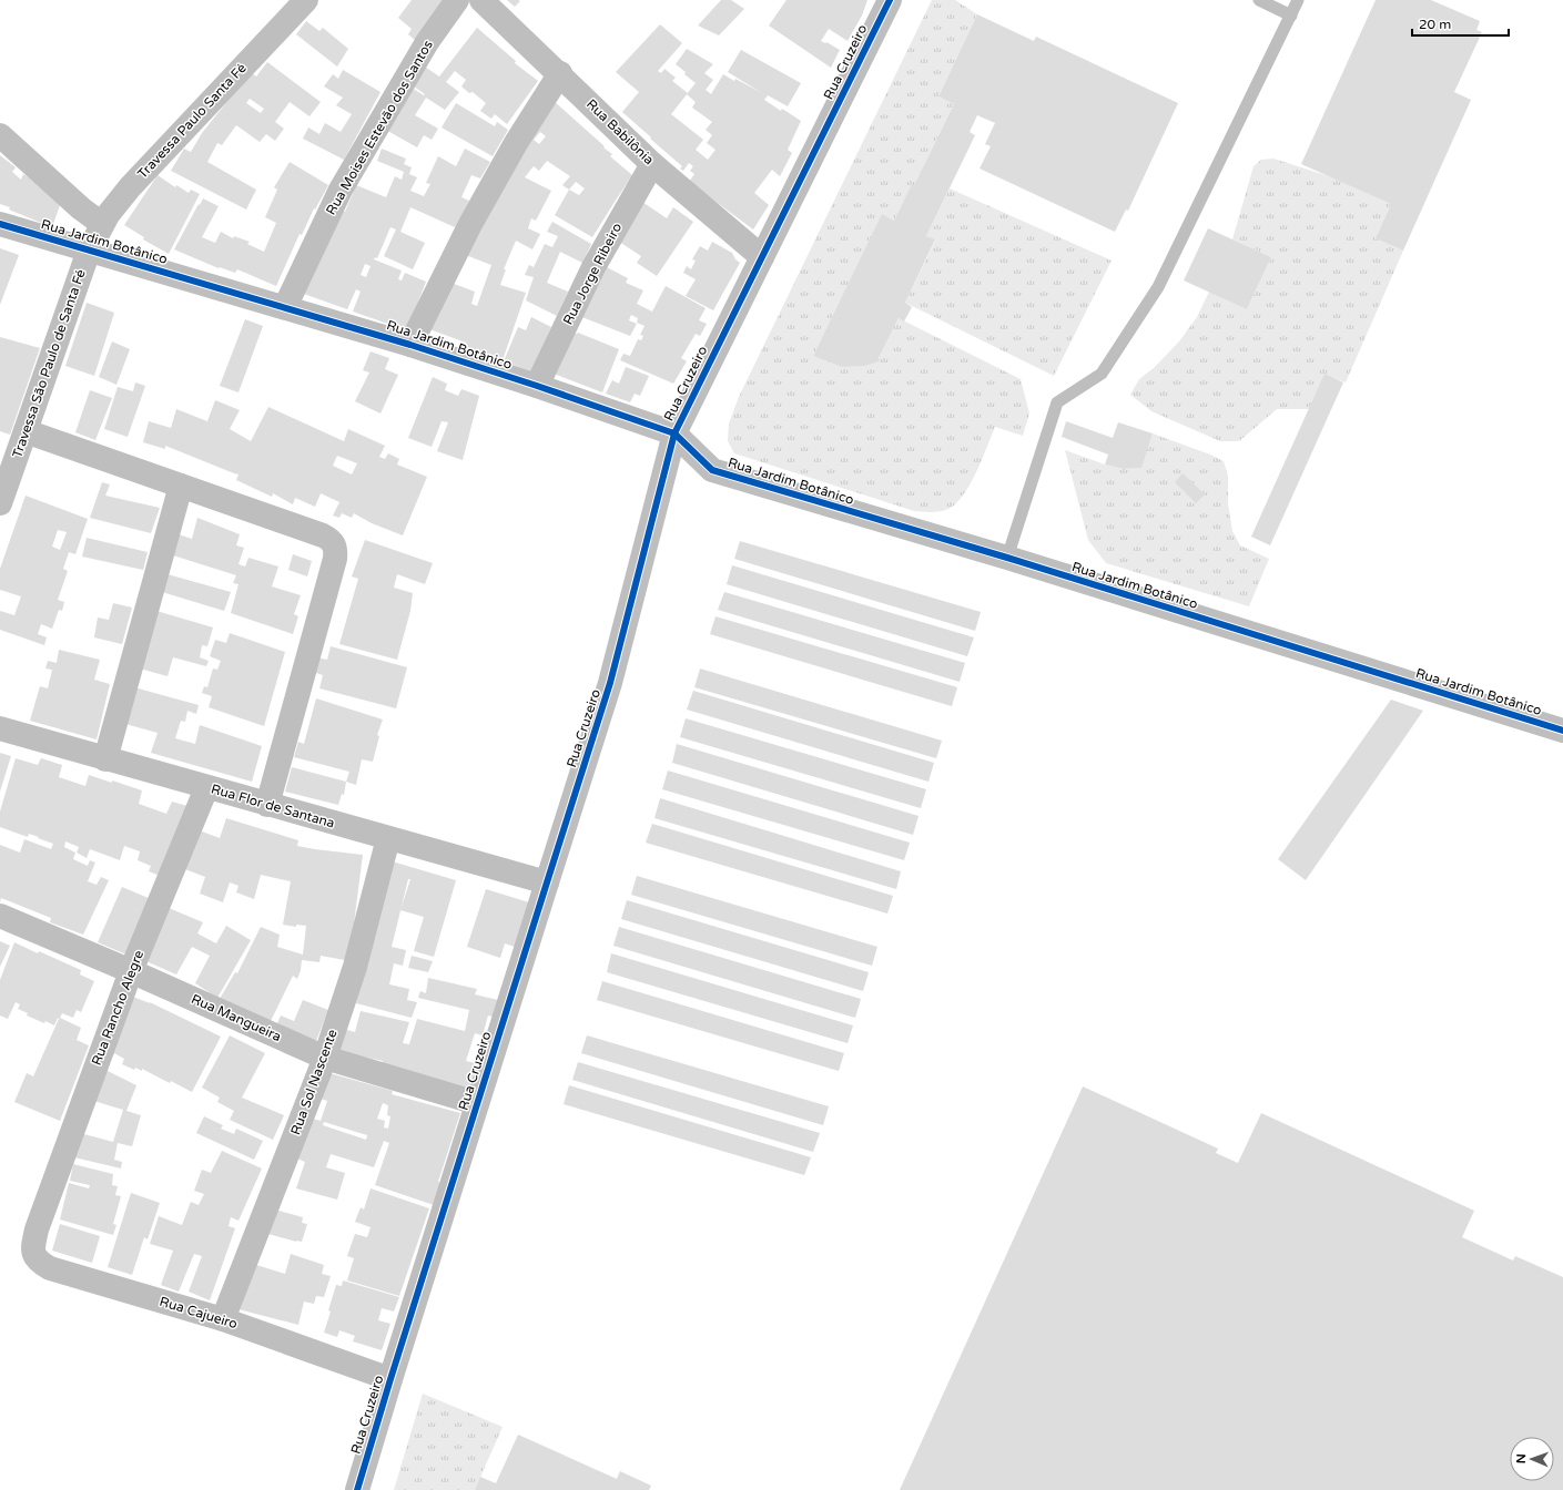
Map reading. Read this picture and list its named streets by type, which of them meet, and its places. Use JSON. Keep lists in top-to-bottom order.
{
  "streets": {
    "street": [
      "Rua Cruzeiro",
      "Travessa Paulo Santa Fé",
      "Rua Moises Estevão dos Santos",
      "Rua Babilônia",
      "Rua Jardim Botânico",
      "Rua Jorge Ribeiro",
      "Travessa São Paulo de Santa Fé",
      "Rua Flor de Santana",
      "Rua Rancho Alegre",
      "Rua Mangueira",
      "Rua Sol Nascente",
      "Rua Cajueiro"
    ]
  },
  "crossings": [
    ["Rua Cruzeiro", "Rua Babilônia"],
    ["Rua Cruzeiro", "Rua Jardim Botânico"],
    ["Rua Cruzeiro", "Rua Flor de Santana"],
    ["Rua Cruzeiro", "Rua Mangueira"],
    ["Rua Cruzeiro", "Rua Cajueiro"],
    ["Travessa Paulo Santa Fé", "Rua Jardim Botânico"],
    ["Travessa Paulo Santa Fé", "Travessa São Paulo de Santa Fé"],
    ["Rua Moises Estevão dos Santos", "Rua Jardim Botânico"],
    ["Rua Babilônia", "Rua Jorge Ribeiro"],
    ["Rua Jardim Botânico", "Rua Jorge Ribeiro"],
    ["Rua Jardim Botânico", "Travessa São Paulo de Santa Fé"],
    ["Rua Flor de Santana", "Rua Rancho Alegre"],
    ["Rua Flor de Santana", "Rua Sol Nascente"],
    ["Rua Rancho Alegre", "Rua Mangueira"],
    ["Rua Rancho Alegre", "Rua Cajueiro"],
    ["Rua Mangueira", "Rua Sol Nascente"],
    ["Rua Sol Nascente", "Rua Cajueiro"]
  ],
  "scale_bar": "20 m",
  "north": "left"
}
